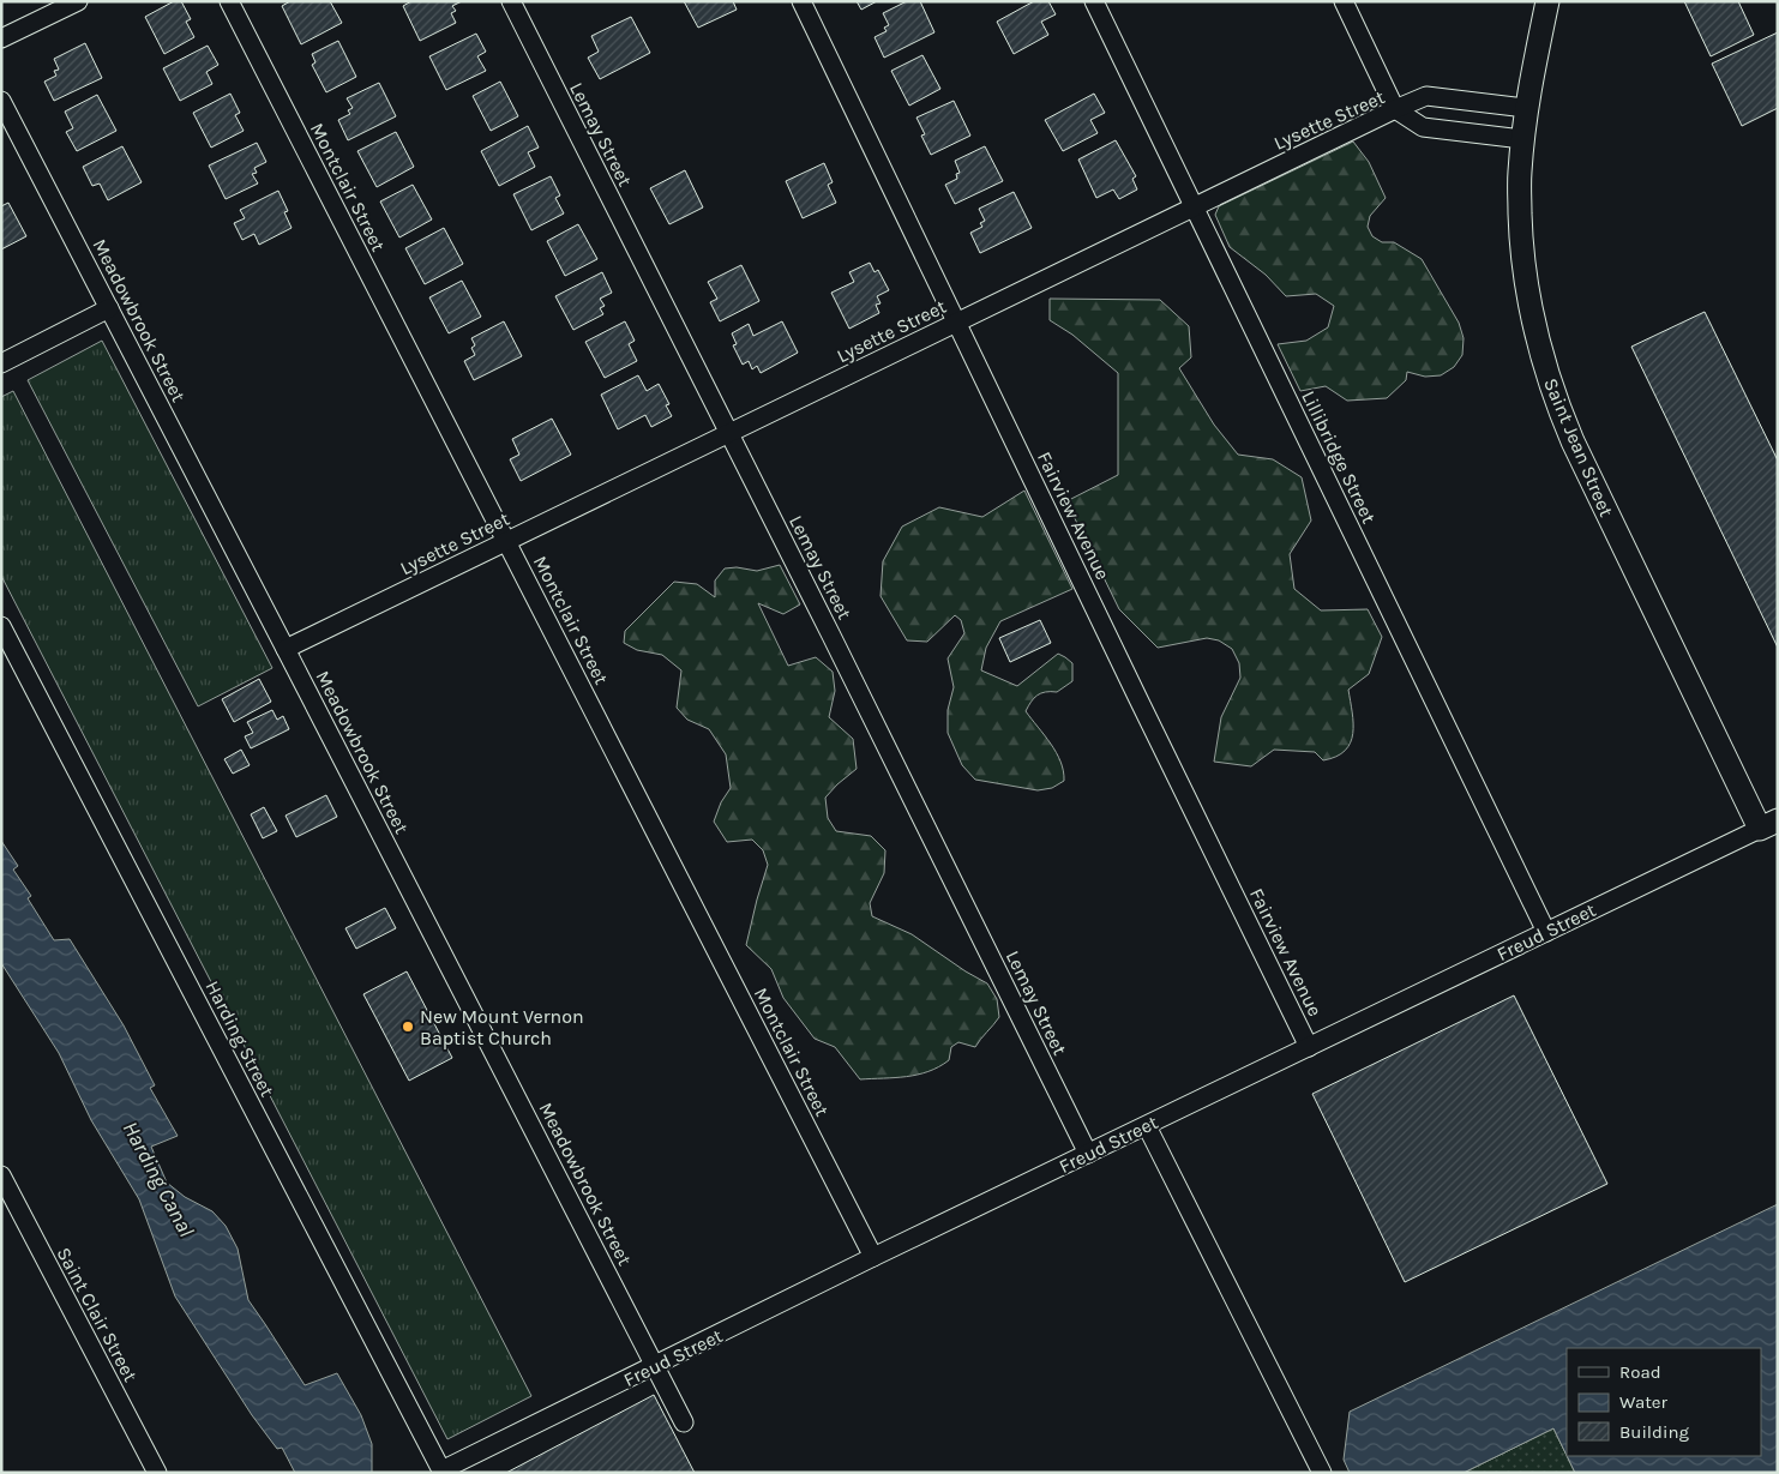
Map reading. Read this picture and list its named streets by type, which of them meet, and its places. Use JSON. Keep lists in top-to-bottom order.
{
  "streets": {
    "street": [
      "Lysette Street",
      "Lemay Street",
      "Montclair Street",
      "Meadowbrook Street",
      "Saint Jean Street",
      "Lillibridge Street",
      "Fairview Avenue",
      "Freud Street",
      "Harding Street",
      "Saint Clair Street"
    ]
  },
  "crossings": [
    ["Lysette Street", "Lemay Street"],
    ["Lysette Street", "Montclair Street"],
    ["Lysette Street", "Meadowbrook Street"],
    ["Lysette Street", "Saint Jean Street"],
    ["Lysette Street", "Lillibridge Street"],
    ["Lysette Street", "Fairview Avenue"],
    ["Lemay Street", "Freud Street"],
    ["Montclair Street", "Freud Street"],
    ["Meadowbrook Street", "Freud Street"],
    ["Saint Jean Street", "Freud Street"],
    ["Lillibridge Street", "Freud Street"],
    ["Fairview Avenue", "Freud Street"],
    ["Freud Street", "Harding Street"]
  ],
  "water": ["Harding Canal"],
  "places": ["New Mount Vernon Baptist Church"],
  "legend": ["Road", "Water", "Building"]
}
